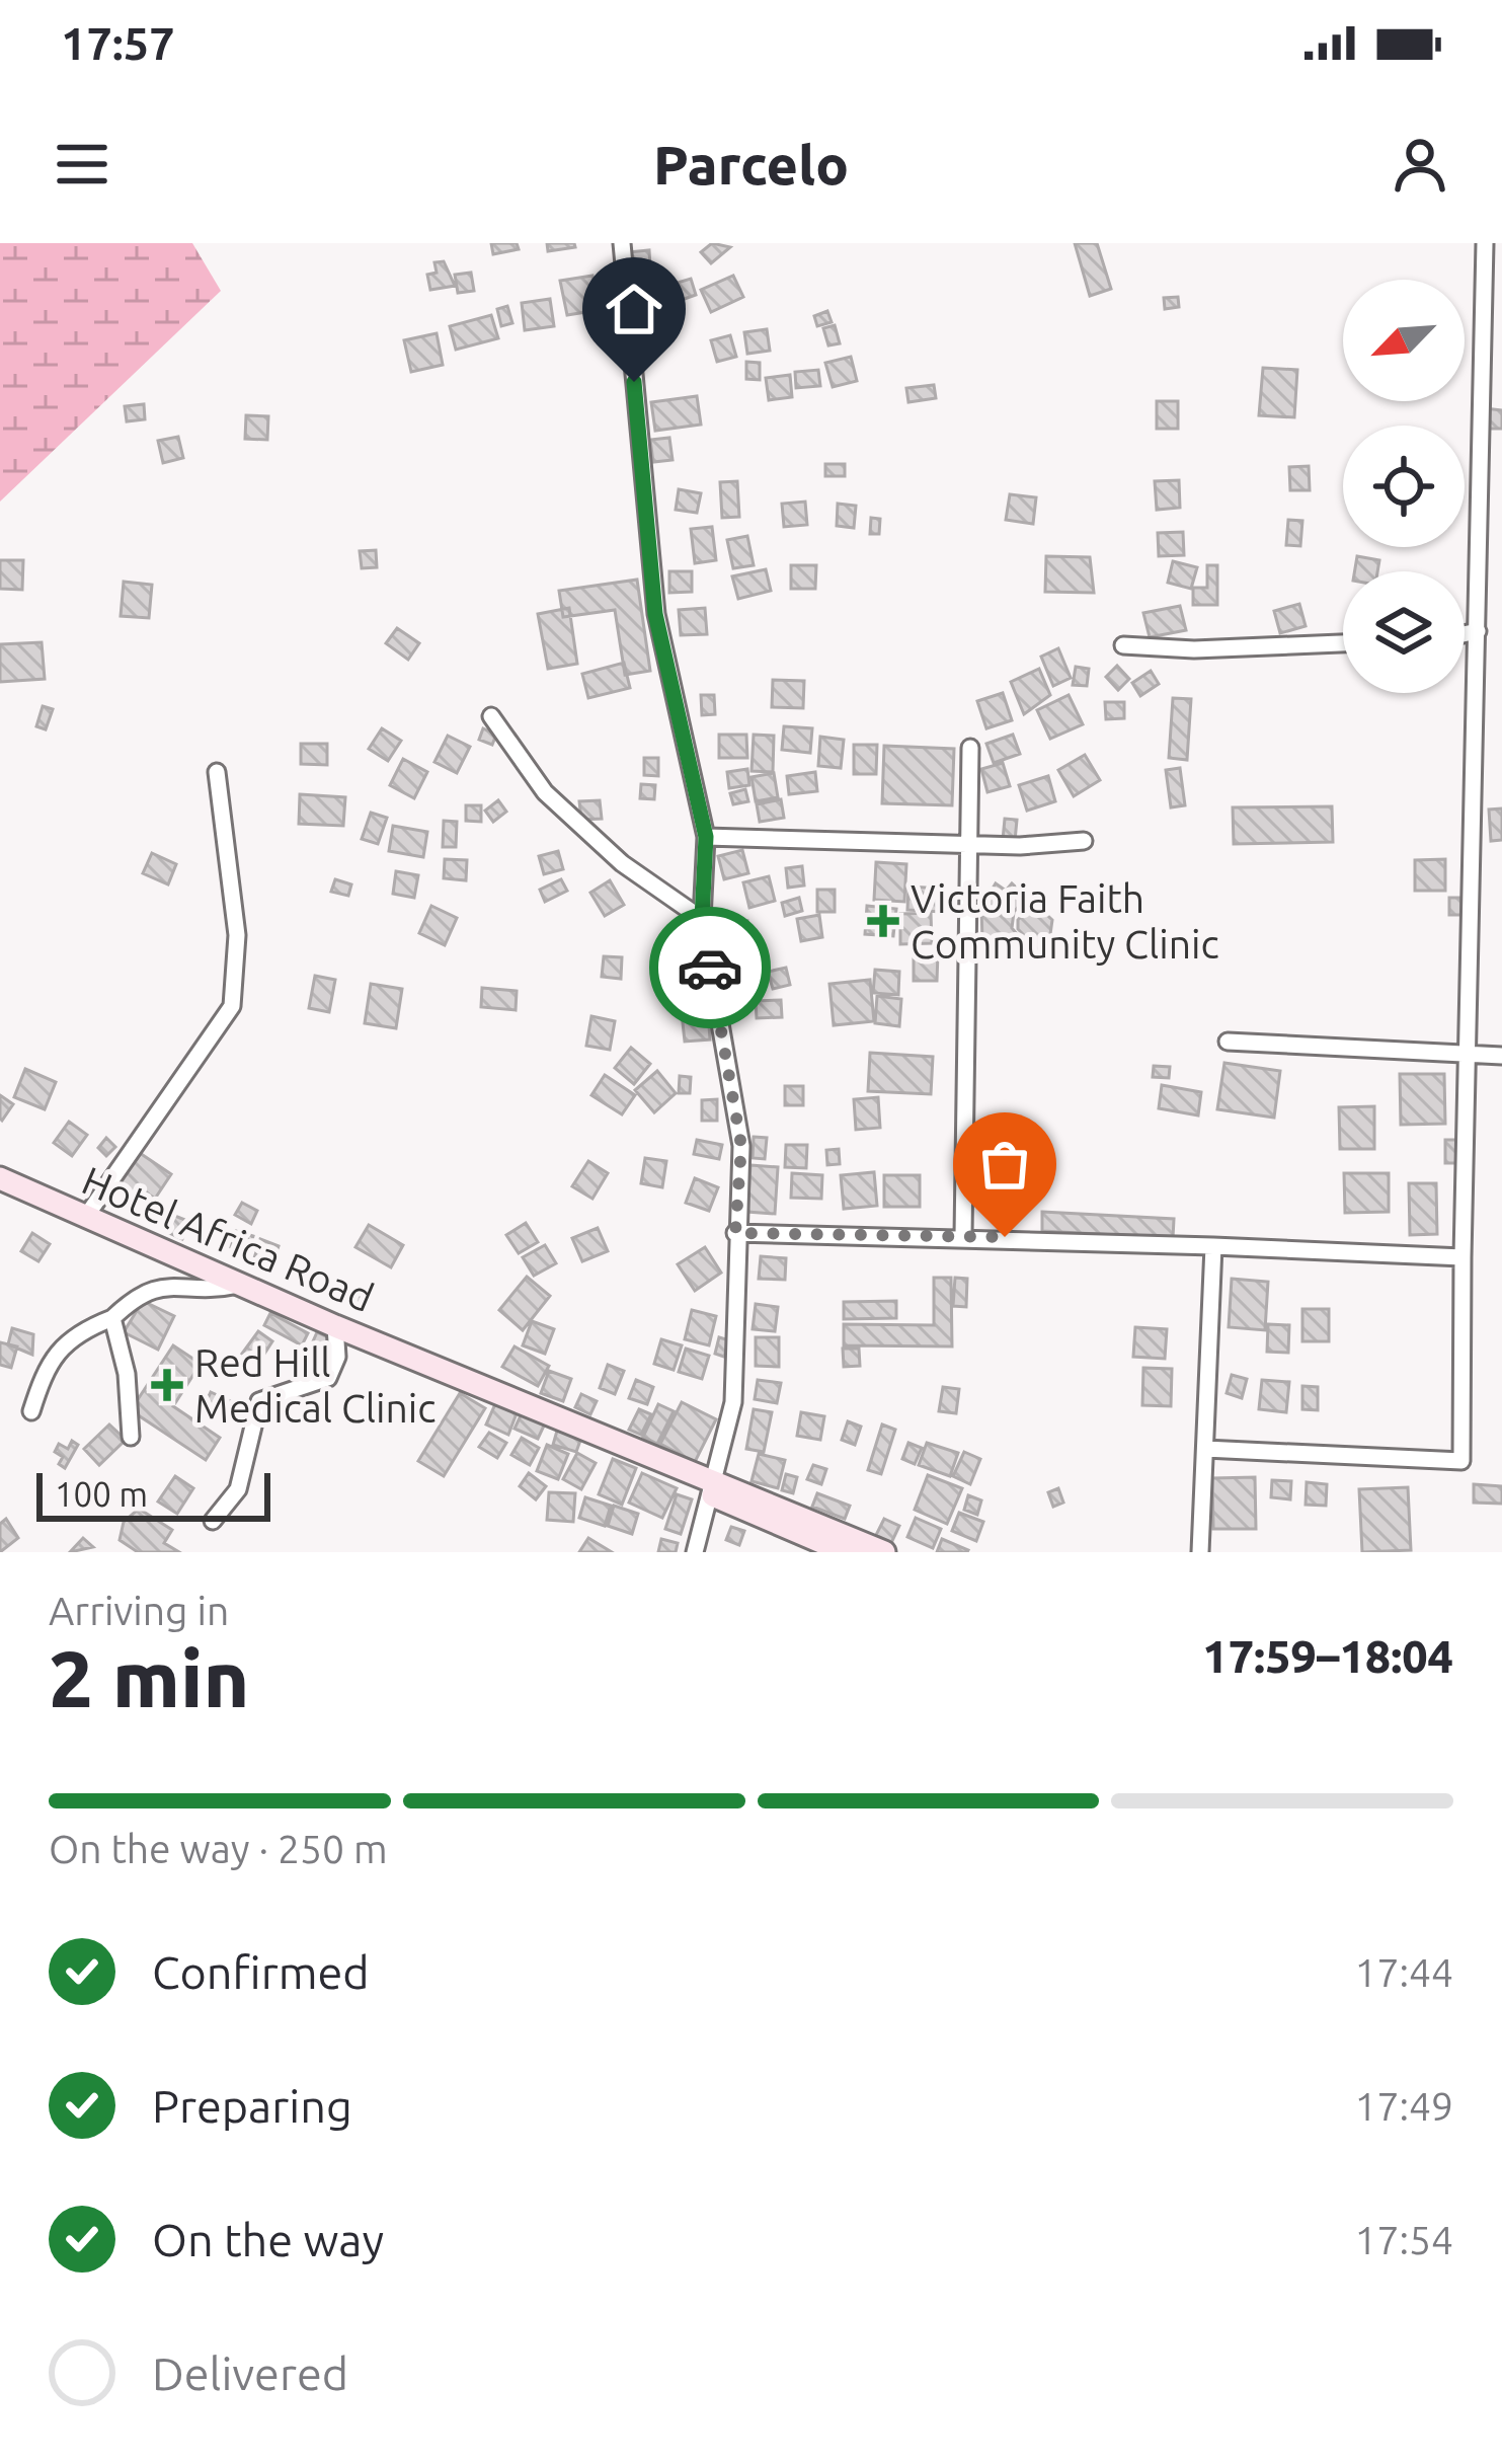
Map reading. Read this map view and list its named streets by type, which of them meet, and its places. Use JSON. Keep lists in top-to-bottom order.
{
  "streets": {
    "street": ["Hotel Africa Road"]
  },
  "places": {
    "health": ["Victoria Faith Community Clinic", "Red Hill Medical Clinic"]
  },
  "scale_bar": "100 m",
  "north": "bottom left",
  "page": {
    "status": "17:57",
    "header": "Parcelo",
    "scale": "100 m",
    "heading": ["2 min", "Arriving in", "17:59–18:04"],
    "bar": "On the way · 250 m",
    "list": [
      ["Confirmed", "17:44"],
      ["Preparing", "17:49"],
      ["On the way", "17:54"],
      "Delivered"
    ]
  }
}
